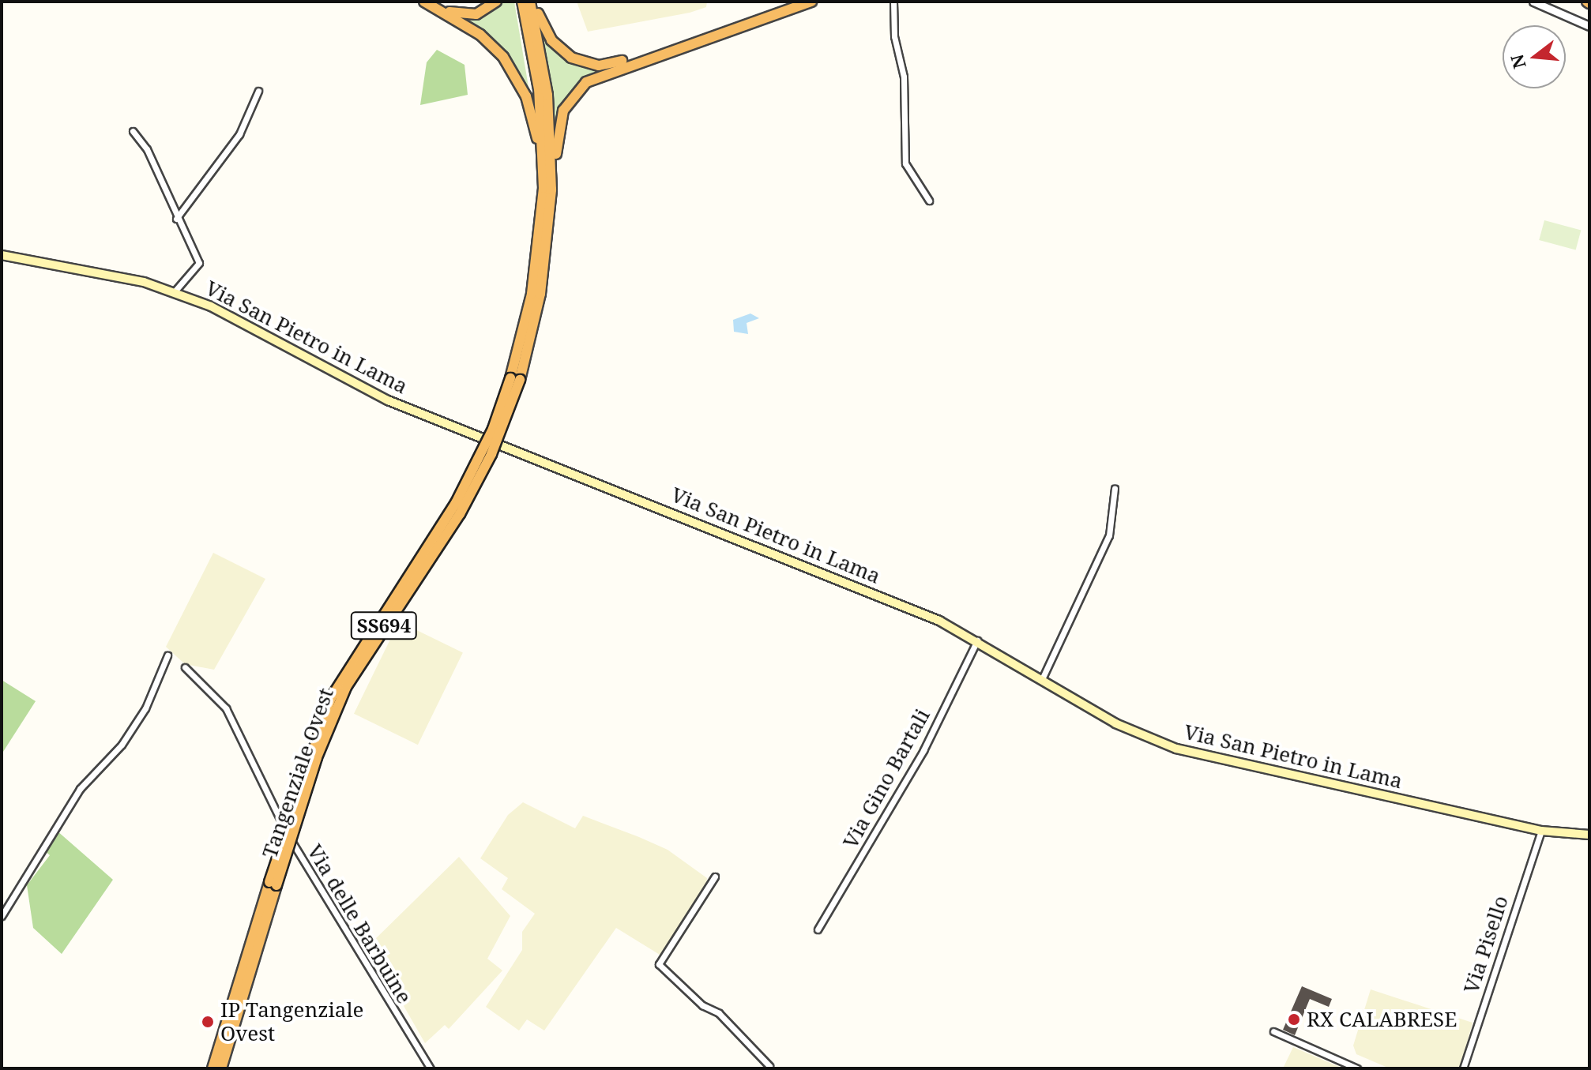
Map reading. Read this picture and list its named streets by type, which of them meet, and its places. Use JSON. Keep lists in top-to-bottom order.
{
  "streets": {
    "highway": ["SS694", "Tangenziale Ovest"],
    "main road": ["Via San Pietro in Lama"],
    "street": ["Via Gino Bartali", "Via delle Barbuine", "Via Pisello"]
  },
  "crossings": [
    ["Via San Pietro in Lama", "Via Gino Bartali"],
    ["Via San Pietro in Lama", "Via Pisello"]
  ],
  "places": ["RX CALABRESE", "IP Tangenziale Ovest"],
  "north": "left"
}
